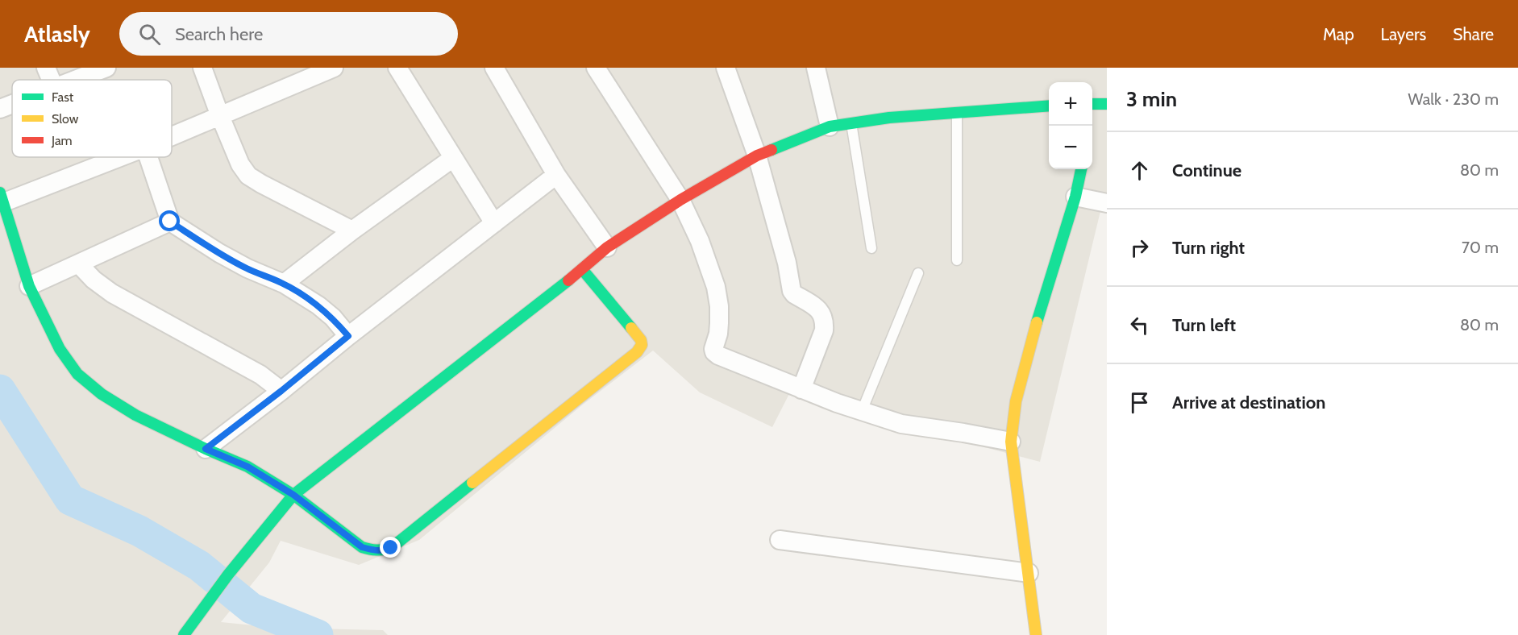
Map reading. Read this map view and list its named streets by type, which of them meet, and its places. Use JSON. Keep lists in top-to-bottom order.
{
  "legend": ["Fast", "Slow", "Jam"],
  "page": {
    "header": "Atlasly",
    "search": "Search here",
    "nav": ["Map", "Layers", "Share"],
    "heading": ["3 min", "Walk · 230 m"],
    "map_buttons": ["+", "−"],
    "list": [
      ["Continue", "80 m"],
      ["Turn right", "70 m"],
      ["Turn left", "80 m"],
      "Arrive at destination"
    ]
  }
}
